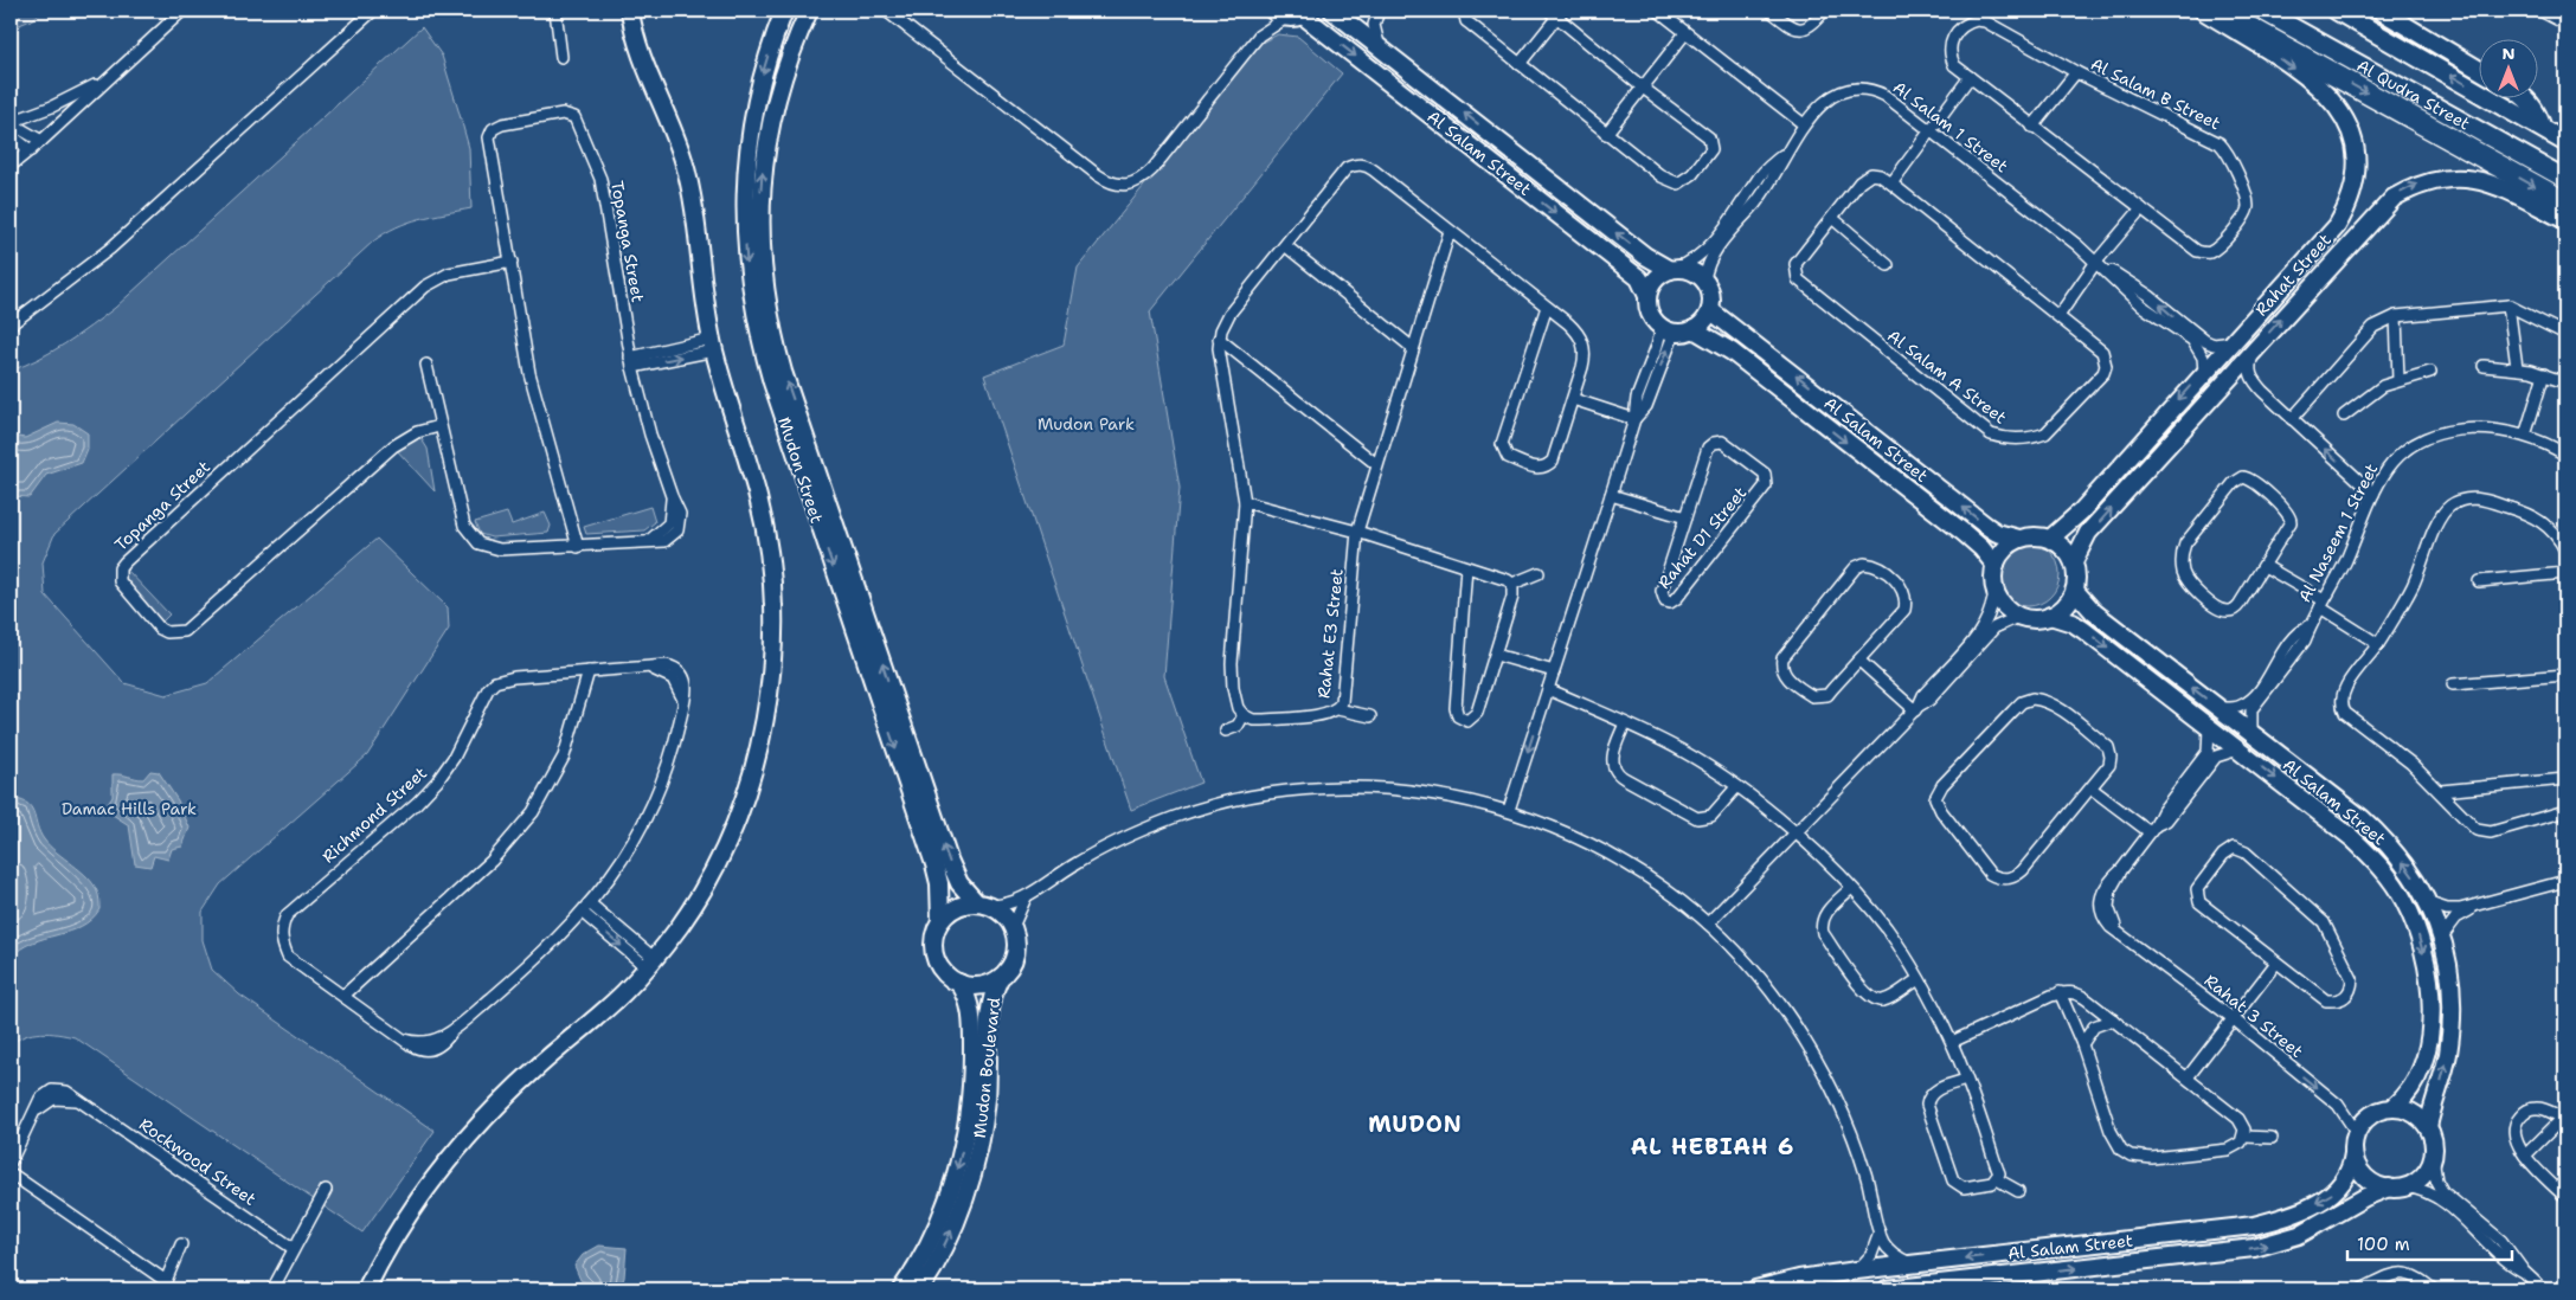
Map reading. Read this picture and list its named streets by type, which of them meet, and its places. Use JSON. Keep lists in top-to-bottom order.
{
  "streets": {
    "main road": ["Al Qudra Street"],
    "street": [
      "Al Salam B Street",
      "Al Salam 1 Street",
      "Al Salam Street",
      "Topanga Street",
      "Rahat Street",
      "Al Salam A Street",
      "Mudon Street",
      "Al Naseem 1 Street",
      "Rahat D1 Street",
      "Rahat E3 Street",
      "Richmond Street",
      "Rahat 3 Street",
      "Mudon Boulevard",
      "Rockwood Street"
    ]
  },
  "crossings": [
    ["Al Salam 1 Street", "Al Salam Street"],
    ["Al Salam 1 Street", "Rahat Street"],
    ["Al Salam Street", "Rahat Street"],
    ["Al Salam Street", "Al Naseem 1 Street"],
    ["Al Salam Street", "Rahat 3 Street"],
    ["Mudon Street", "Mudon Boulevard"]
  ],
  "districts": ["MUDON", "AL HEBIAH 6"],
  "parks": ["Mudon Park", "Damac Hills Park"],
  "scale_bar": "100 m",
  "north": "top"
}
